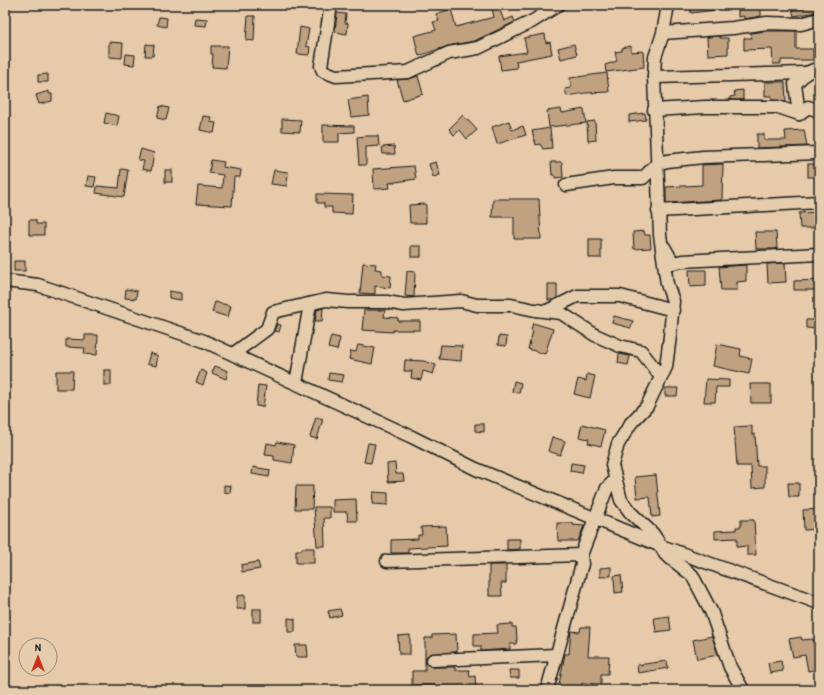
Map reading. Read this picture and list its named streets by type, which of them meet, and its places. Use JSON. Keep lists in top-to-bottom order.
{
  "north": "top"
}
